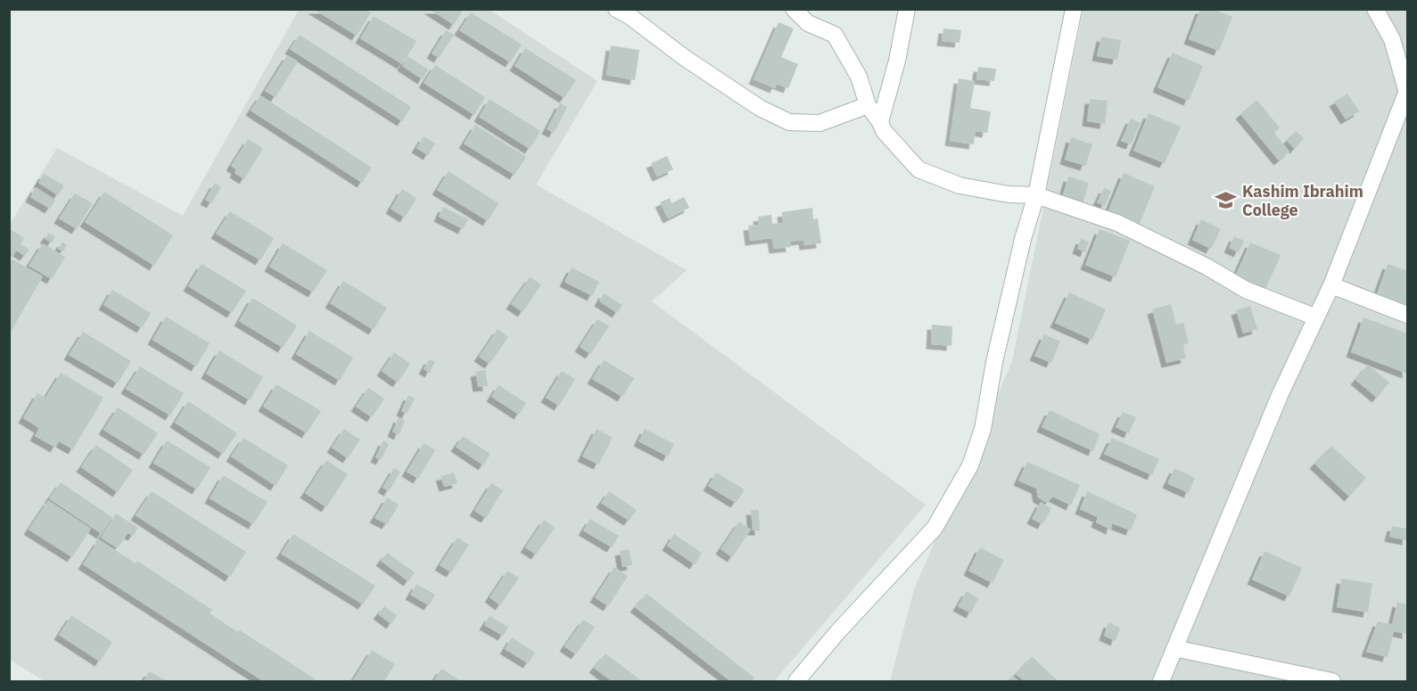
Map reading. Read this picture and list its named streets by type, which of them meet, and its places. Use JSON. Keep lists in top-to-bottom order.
{
  "places": {
    "school or university": ["Kashim Ibrahim College"]
  }
}
